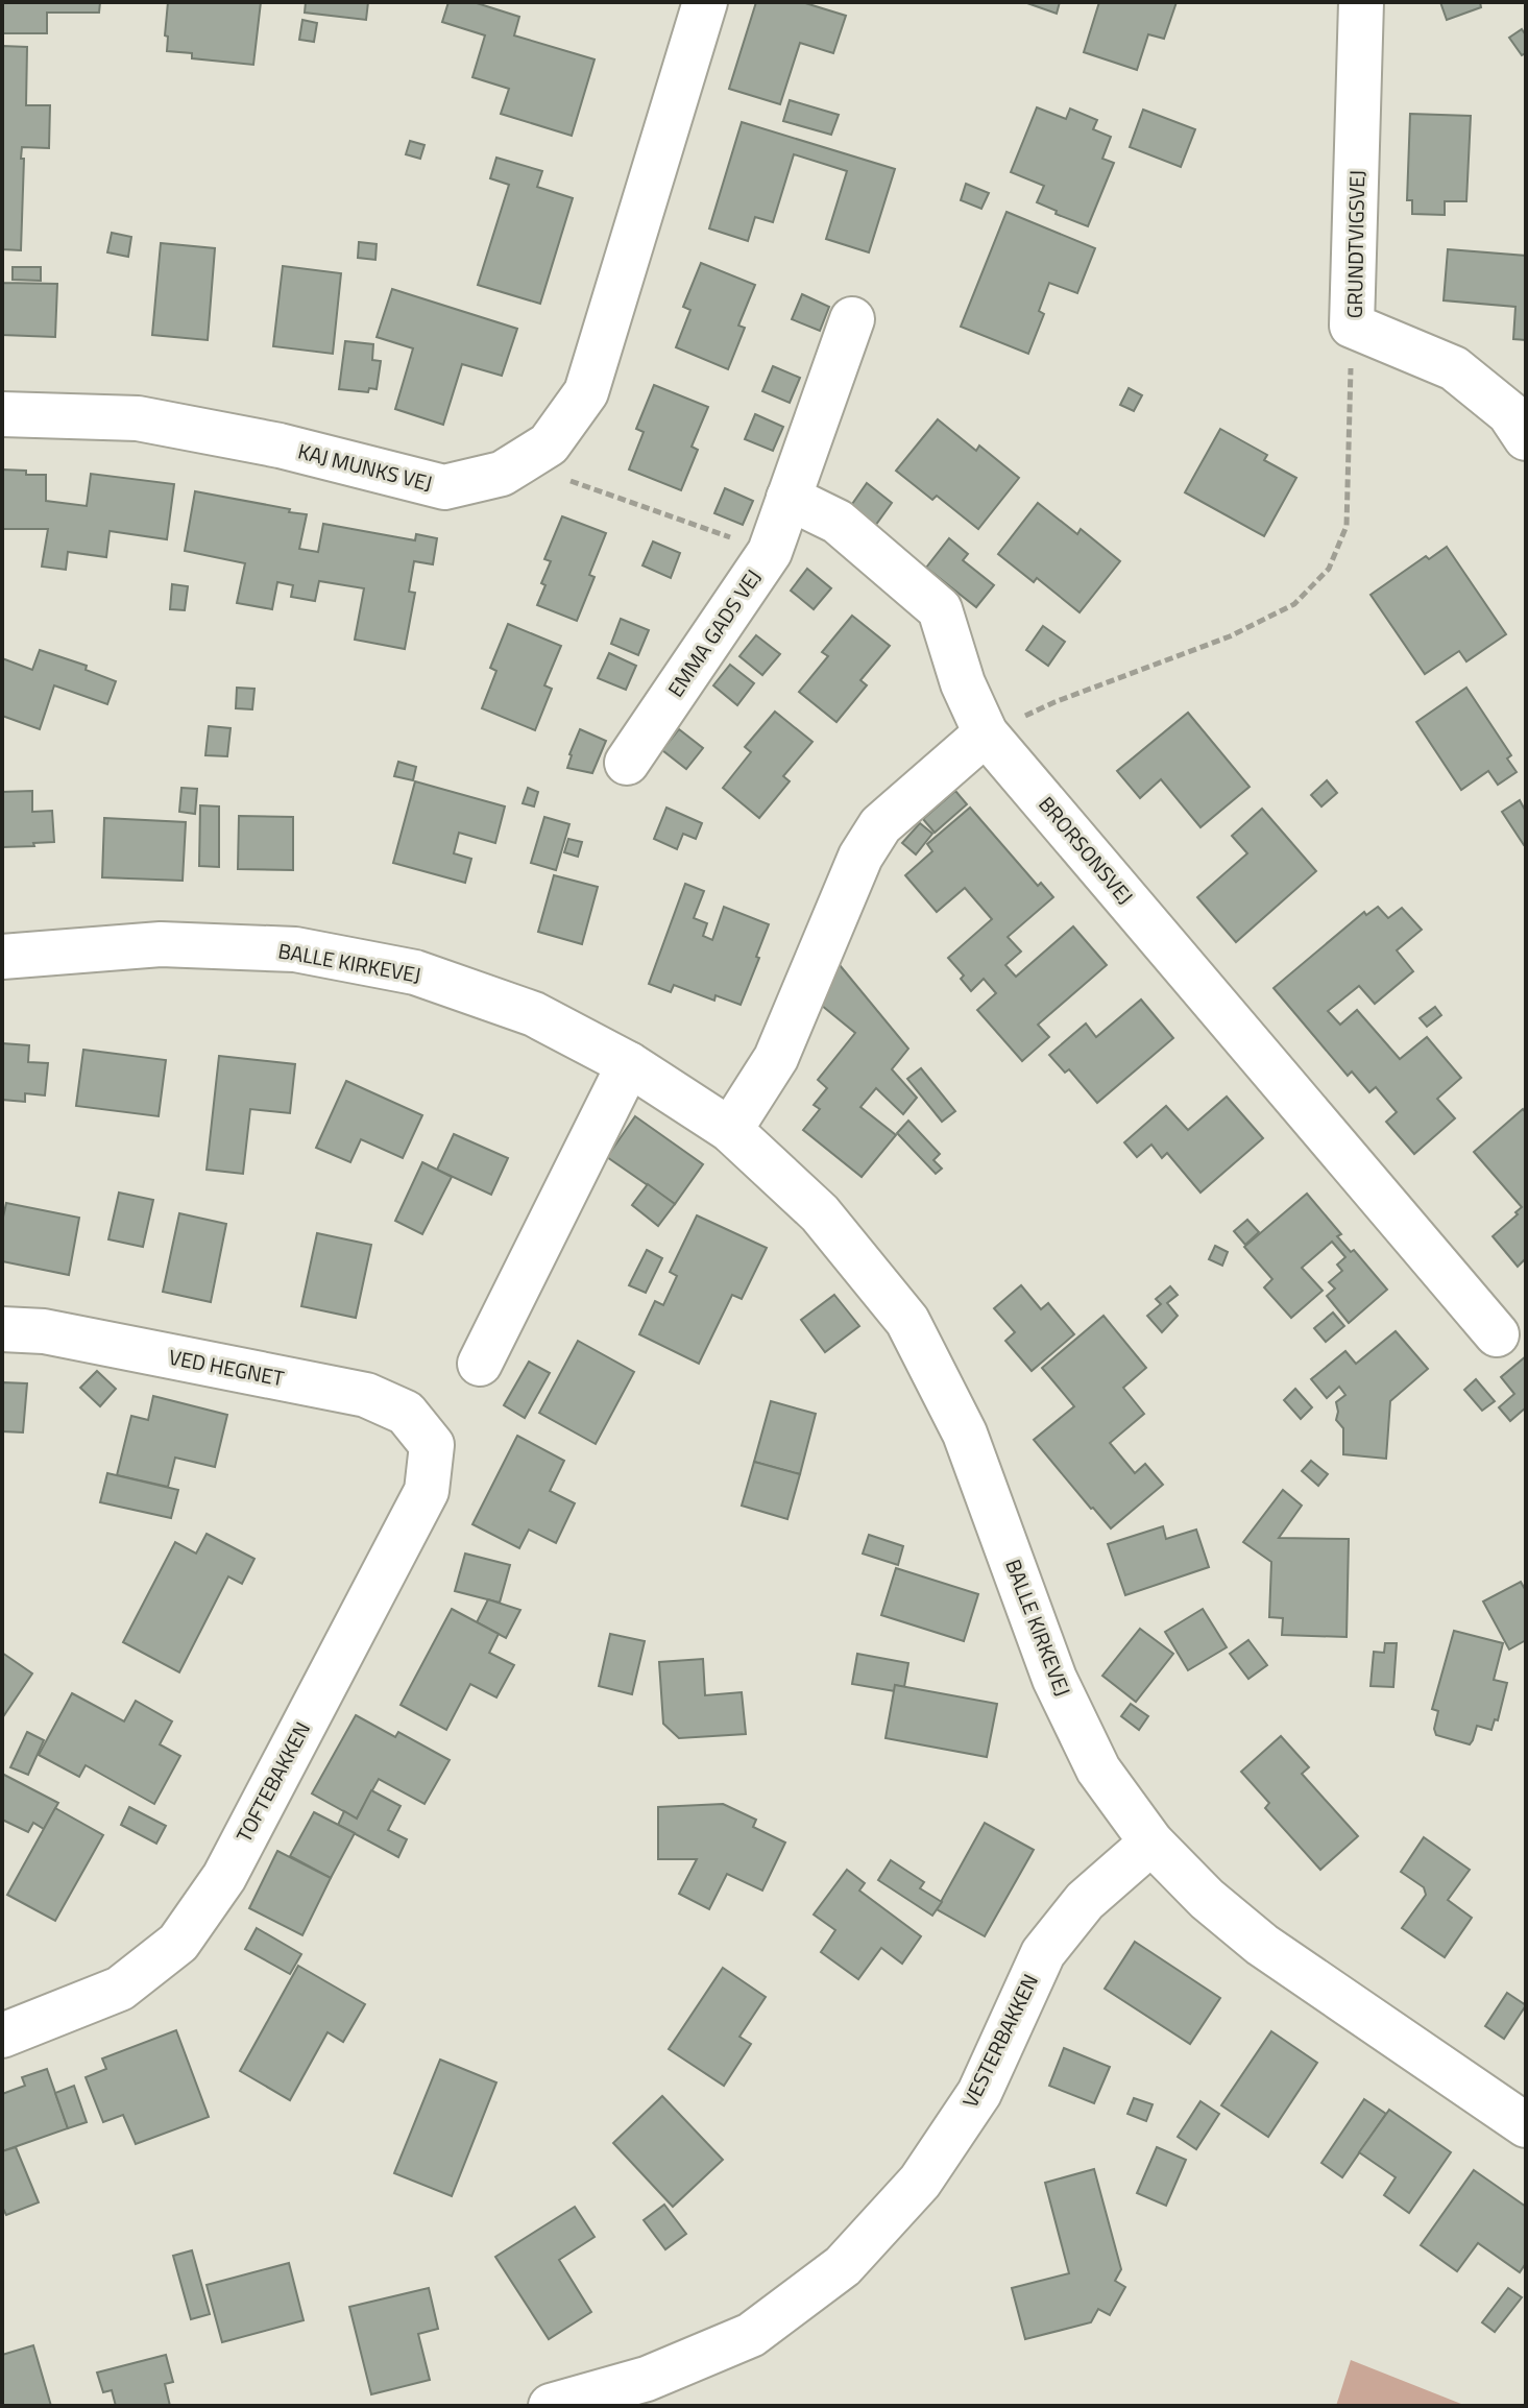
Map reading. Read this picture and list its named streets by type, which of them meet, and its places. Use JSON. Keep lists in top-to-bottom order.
{
  "streets": {
    "street": [
      "GRUNDTVIGSVEJ",
      "KAJ MUNKS VEJ",
      "EMMA GADS VEJ",
      "BRORSONSVEJ",
      "BALLE KIRKEVEJ",
      "VED HEGNET",
      "TOFTEBAKKEN",
      "VESTERBAKKEN"
    ]
  },
  "crossings": [
    ["BALLE KIRKEVEJ", "VESTERBAKKEN"],
    ["VED HEGNET", "TOFTEBAKKEN"]
  ]
}
